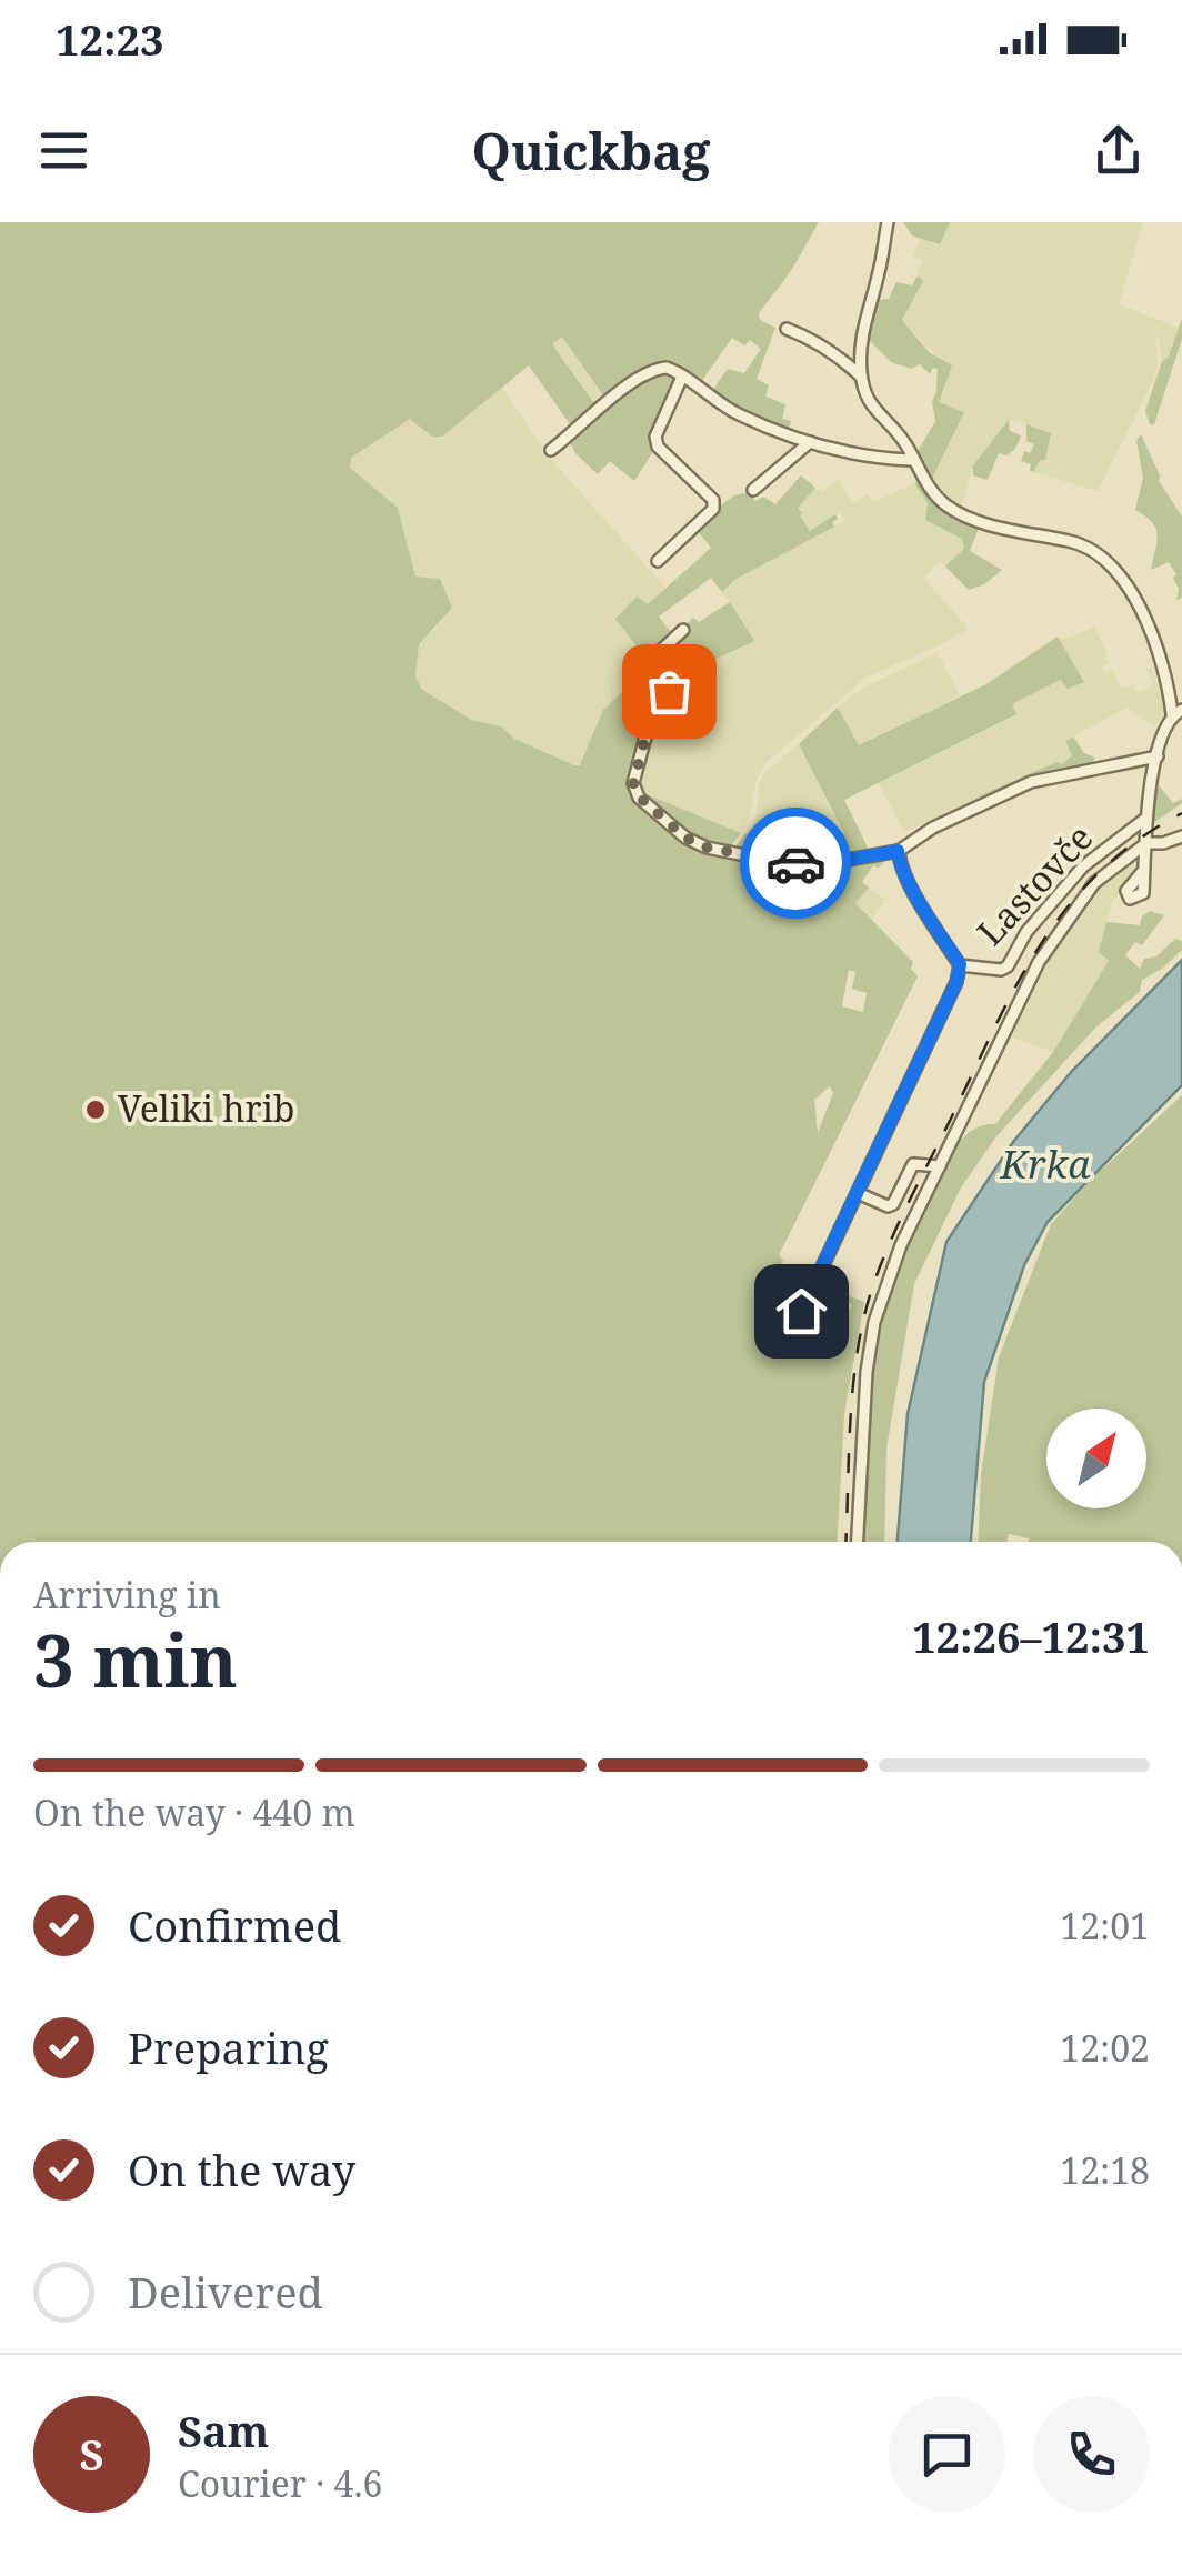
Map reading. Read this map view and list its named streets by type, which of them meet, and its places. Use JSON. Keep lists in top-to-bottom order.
{
  "streets": {
    "street": ["Lastovče"]
  },
  "water": ["Krka"],
  "places": ["Veliki hrib"],
  "north": "top right",
  "page": {
    "status": "12:23",
    "header": "Quickbag",
    "heading": ["3 min", "Arriving in", "12:26–12:31"],
    "panel": ["Sam", "Courier · 4.6"],
    "bar": "On the way · 440 m",
    "list": [
      ["Confirmed", "12:01"],
      ["Preparing", "12:02"],
      ["On the way", "12:18"],
      "Delivered"
    ],
    "round": "S"
  }
}
